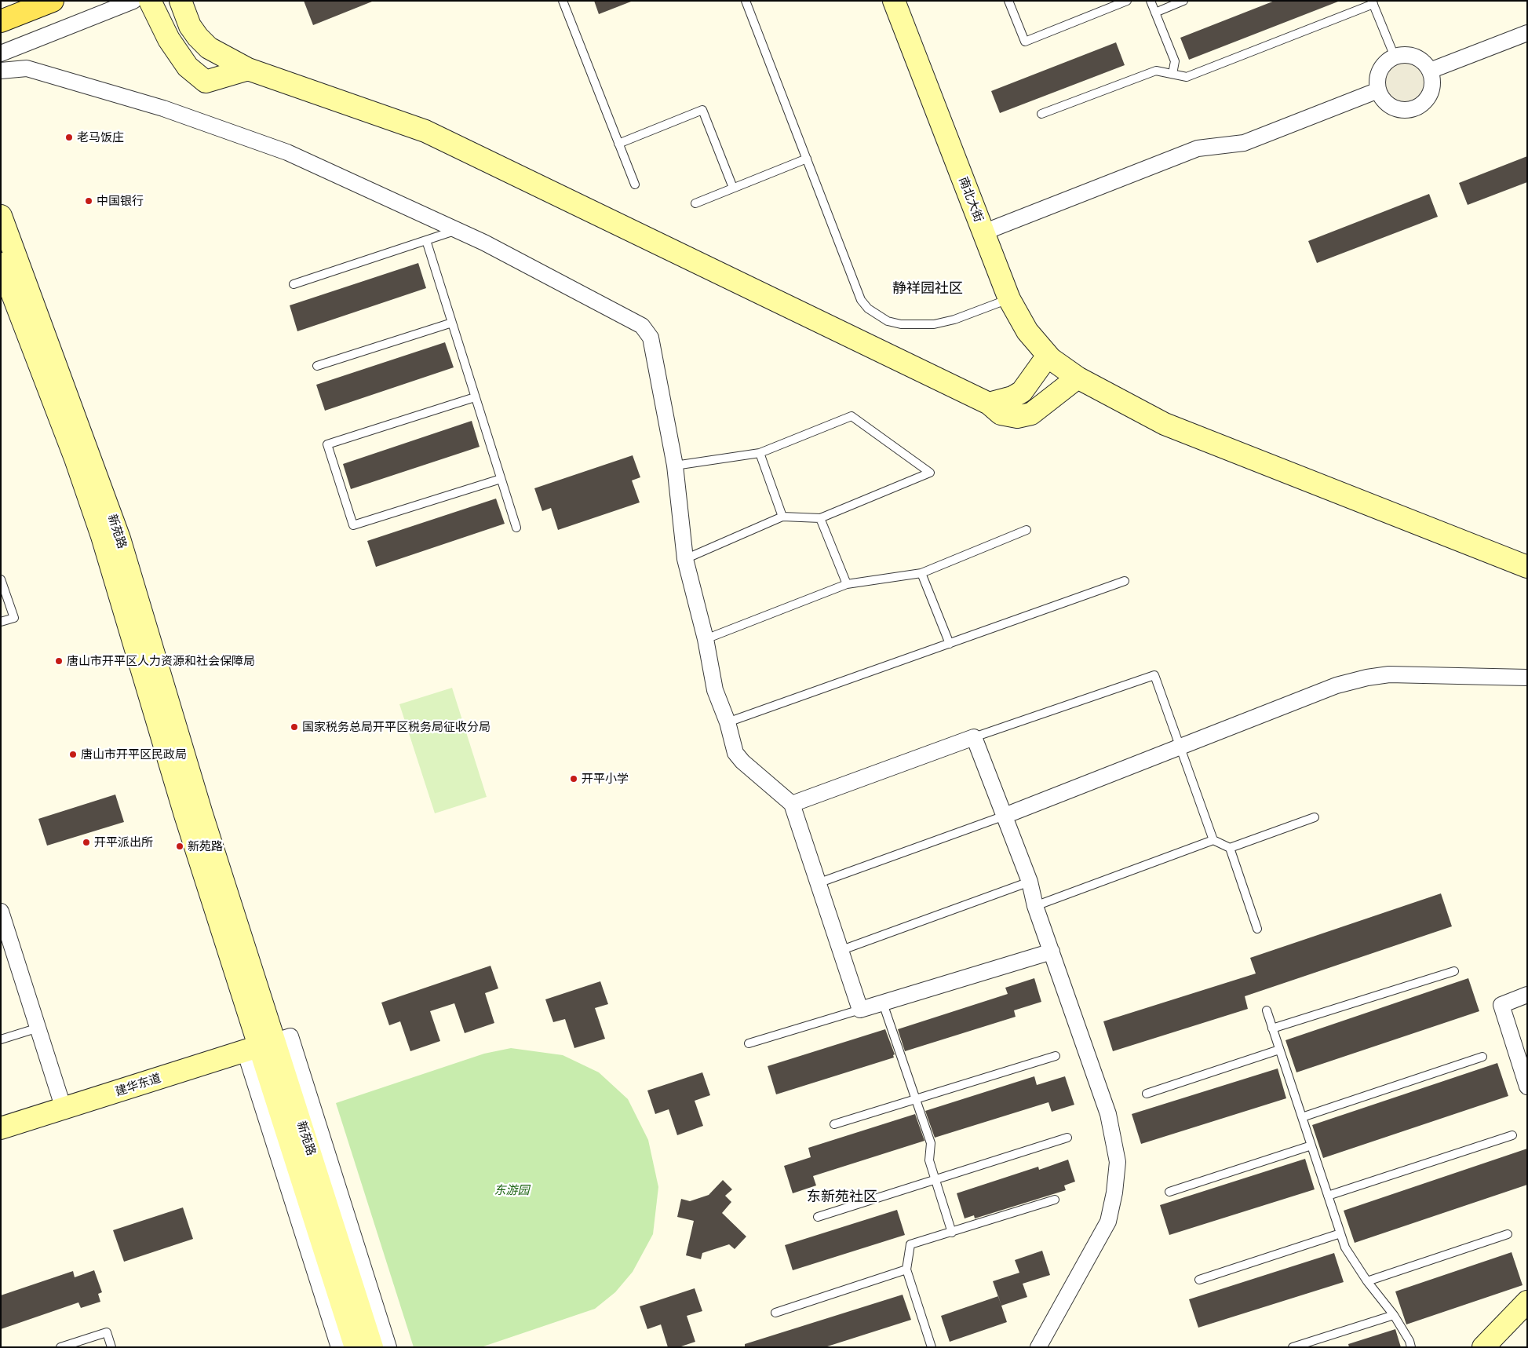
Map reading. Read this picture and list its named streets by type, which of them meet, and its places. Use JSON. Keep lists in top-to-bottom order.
{
  "streets": {
    "main road": ["南北大街", "新苑路", "建华东道"]
  },
  "crossings": [
    ["新苑路", "建华东道"]
  ],
  "districts": ["静祥园社区", "东新苑社区"],
  "parks": ["东游园"],
  "places": [
    "老马饭庄",
    "中国银行",
    "唐山市开平区人力资源和社会保障局",
    "国家税务总局开平区税务局征收分局",
    "唐山市开平区民政局",
    "开平小学",
    "开平派出所",
    "新苑路"
  ]
}
